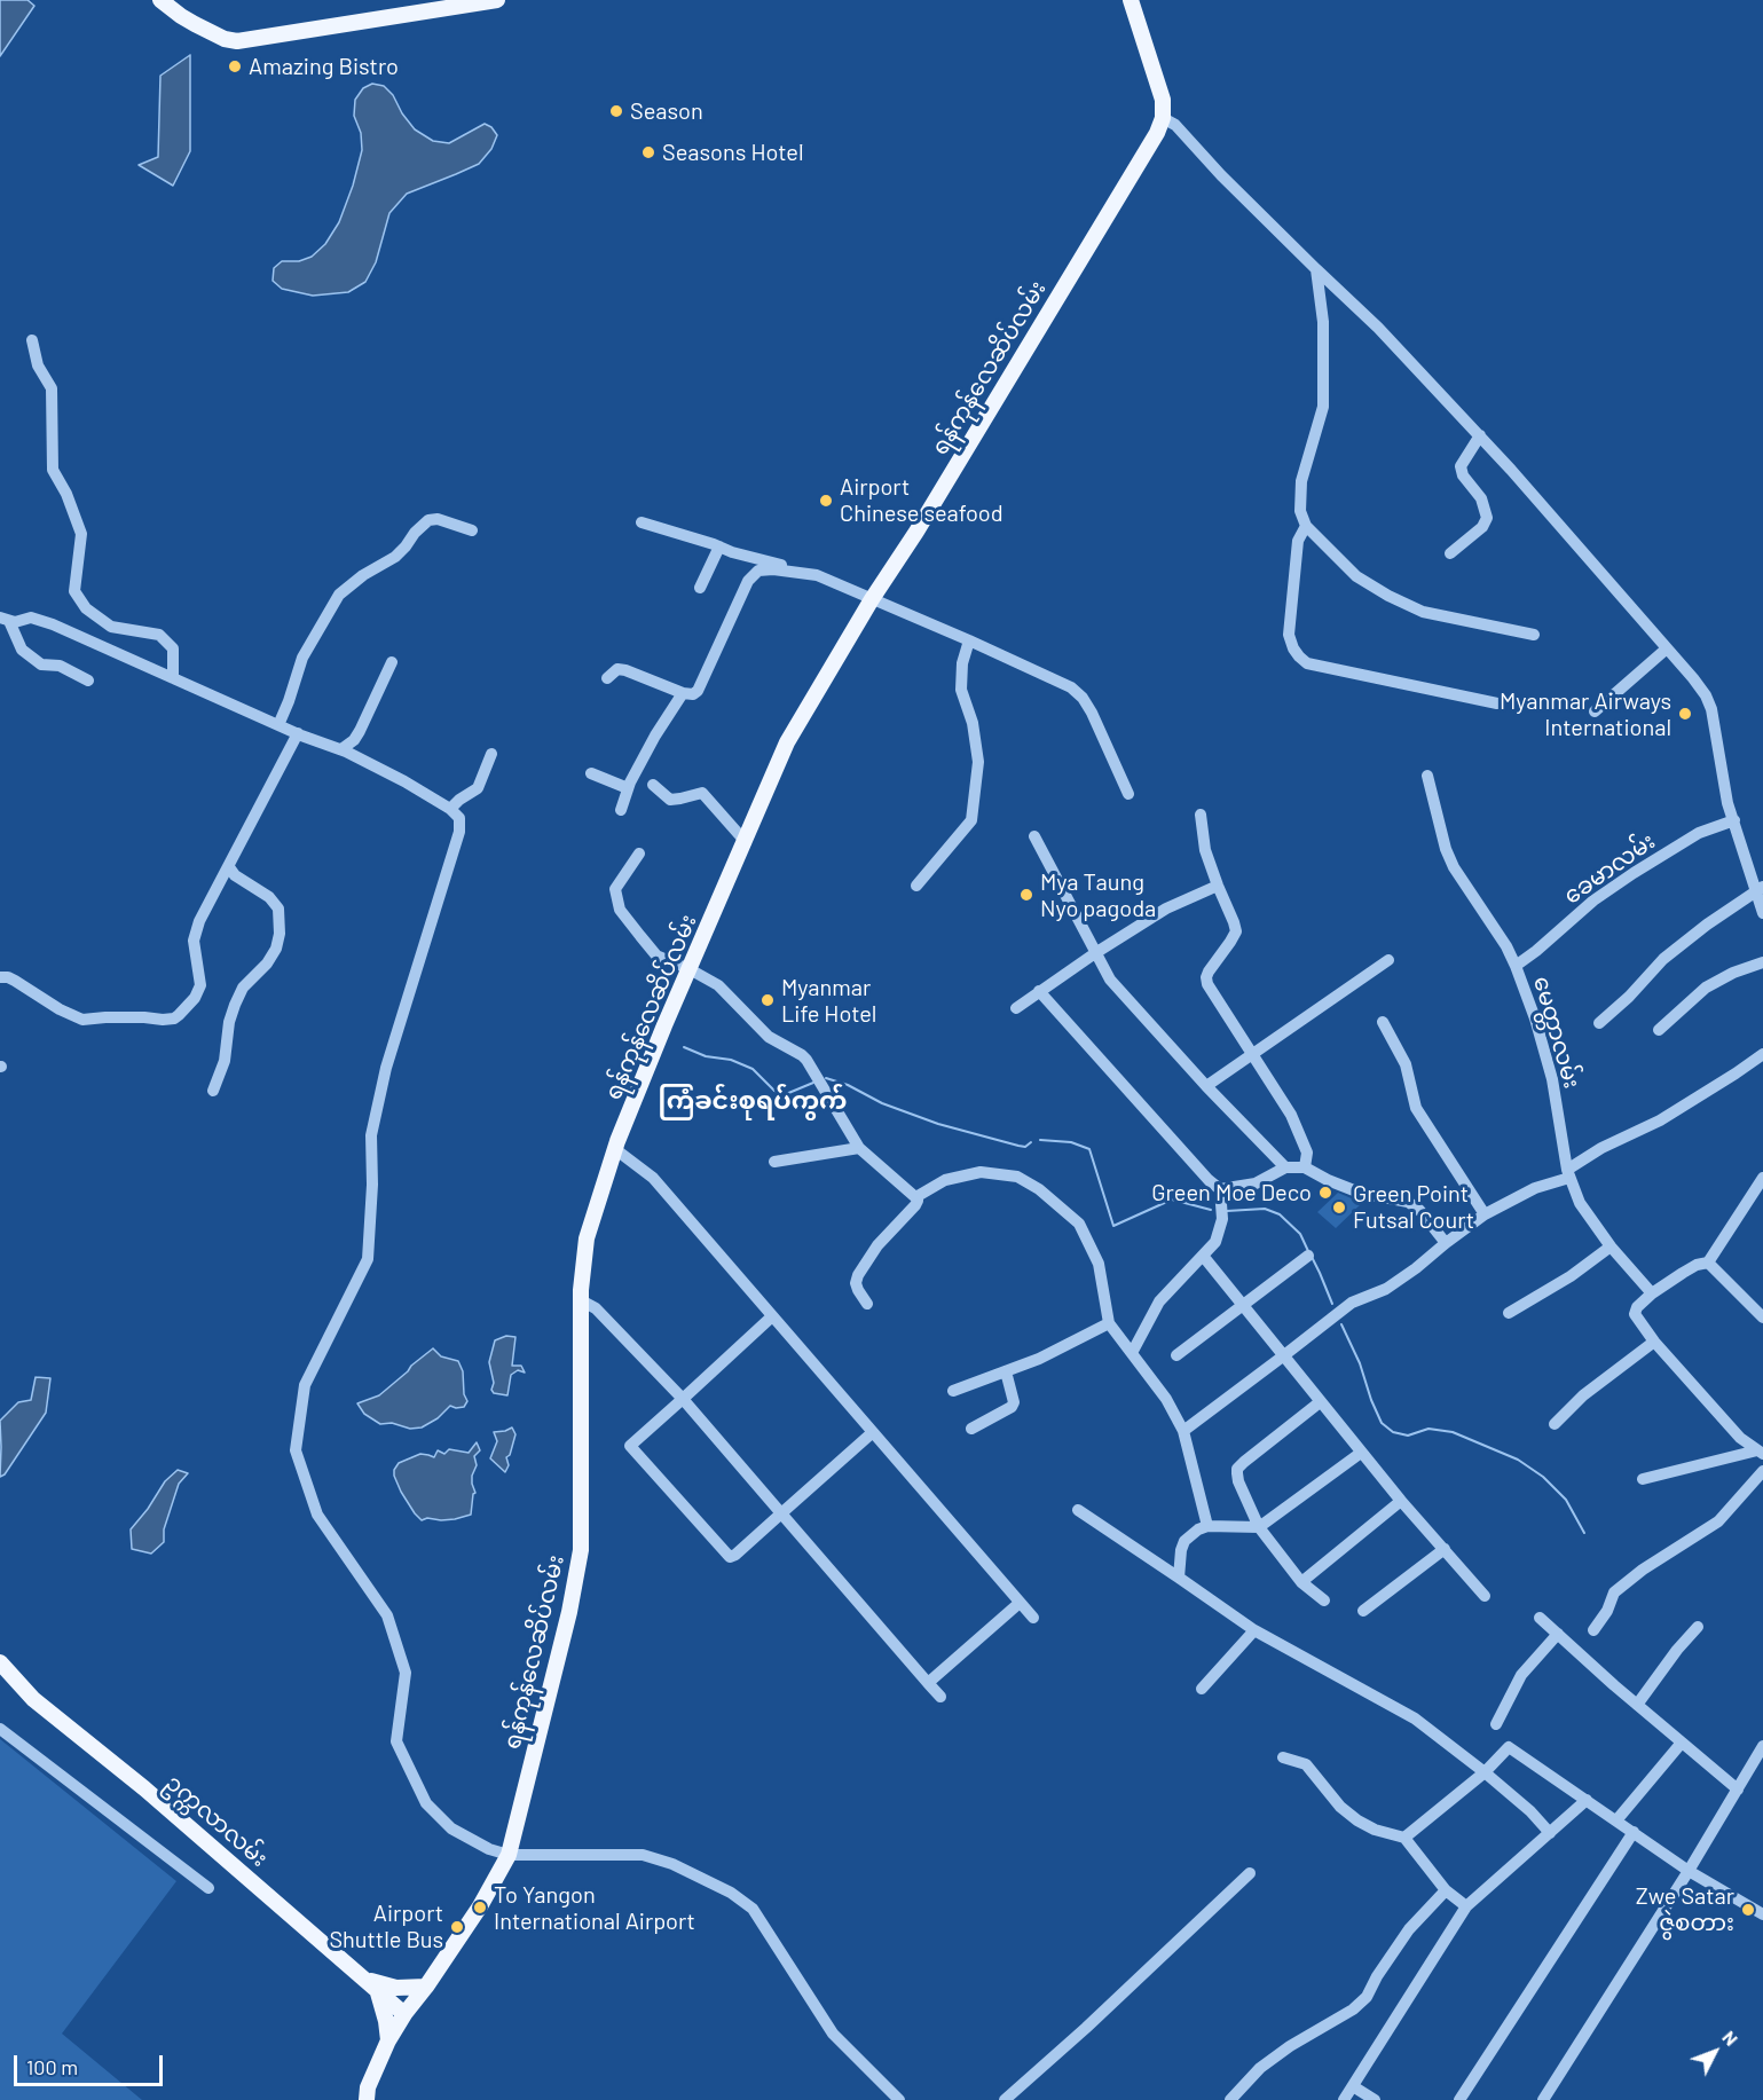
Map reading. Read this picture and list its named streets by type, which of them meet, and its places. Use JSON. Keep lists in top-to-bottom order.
{
  "streets": {
    "main road": ["ရန်ကုန်လေဆိပ်လမ်း", "ဥက္ကလာလမ်း"],
    "street": ["ခေမာလမ်း", "မေတ္တာလမ်း"]
  },
  "crossings": [
    ["ရန်ကုန်လေဆိပ်လမ်း", "ဥက္ကလာလမ်း"],
    ["ခေမာလမ်း", "မေတ္တာလမ်း"]
  ],
  "districts": ["ကြံခင်းစုရပ်ကွက်"],
  "places": [
    "Amazing Bistro",
    "Season",
    "Seasons Hotel",
    "Airport Chinese seafood",
    "Myanmar Airways International",
    "Mya Taung Nyo pagoda",
    "Myanmar Life Hotel",
    "Green Moe Deco",
    "Green Point Futsal Court",
    "To Yangon International Airport",
    "Zwe Satar ဇွဲစတား",
    "Airport Shuttle Bus"
  ],
  "scale_bar": "100 m",
  "north": "top right"
}
